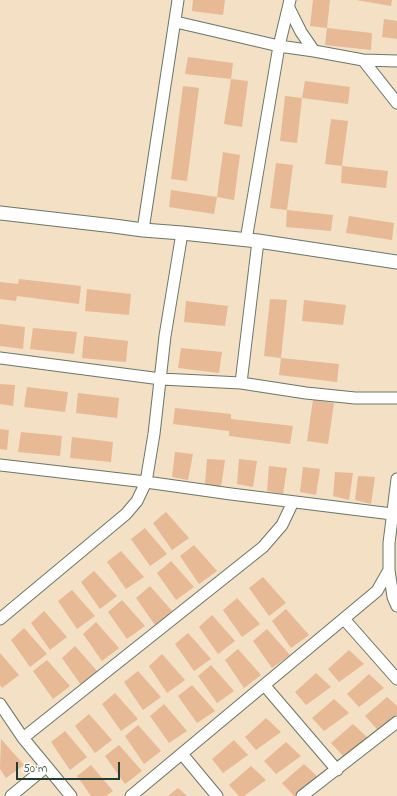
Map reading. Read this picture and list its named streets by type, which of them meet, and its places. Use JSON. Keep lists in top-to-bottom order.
{
  "scale_bar": "50 m"
}
